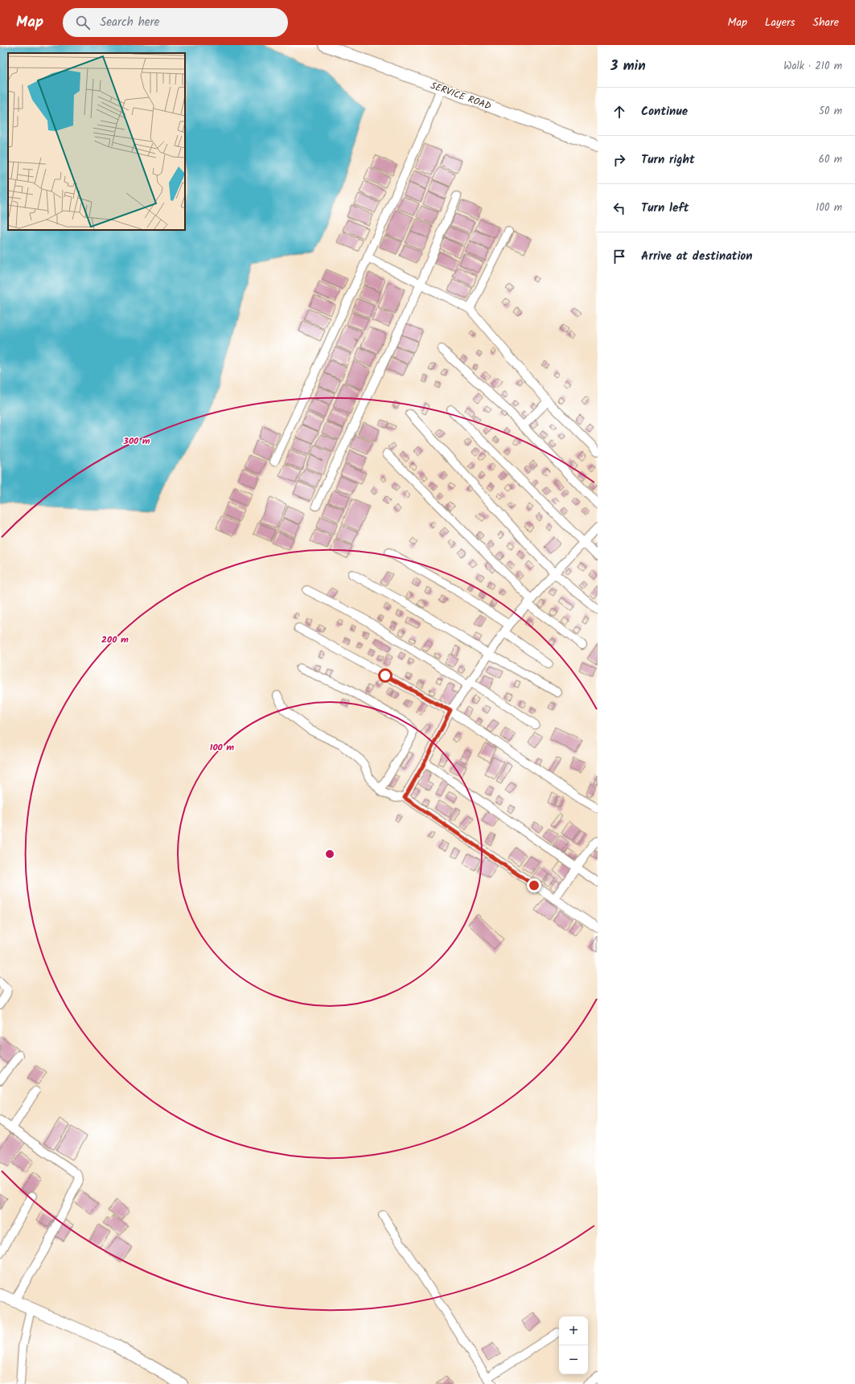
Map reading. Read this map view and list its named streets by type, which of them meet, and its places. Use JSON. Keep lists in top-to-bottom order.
{
  "streets": {
    "main road": ["SERVICE ROAD"]
  },
  "page": {
    "header": "Map",
    "search": "Search here",
    "nav": ["Map", "Layers", "Share"],
    "heading": ["3 min", "Walk · 210 m"],
    "list": [
      ["Continue", "50 m"],
      ["Turn right", "60 m"],
      ["Turn left", "100 m"],
      "Arrive at destination"
    ],
    "map_buttons": ["+", "−"]
  },
  "rings": ["300 m", "200 m", "100 m"]
}
